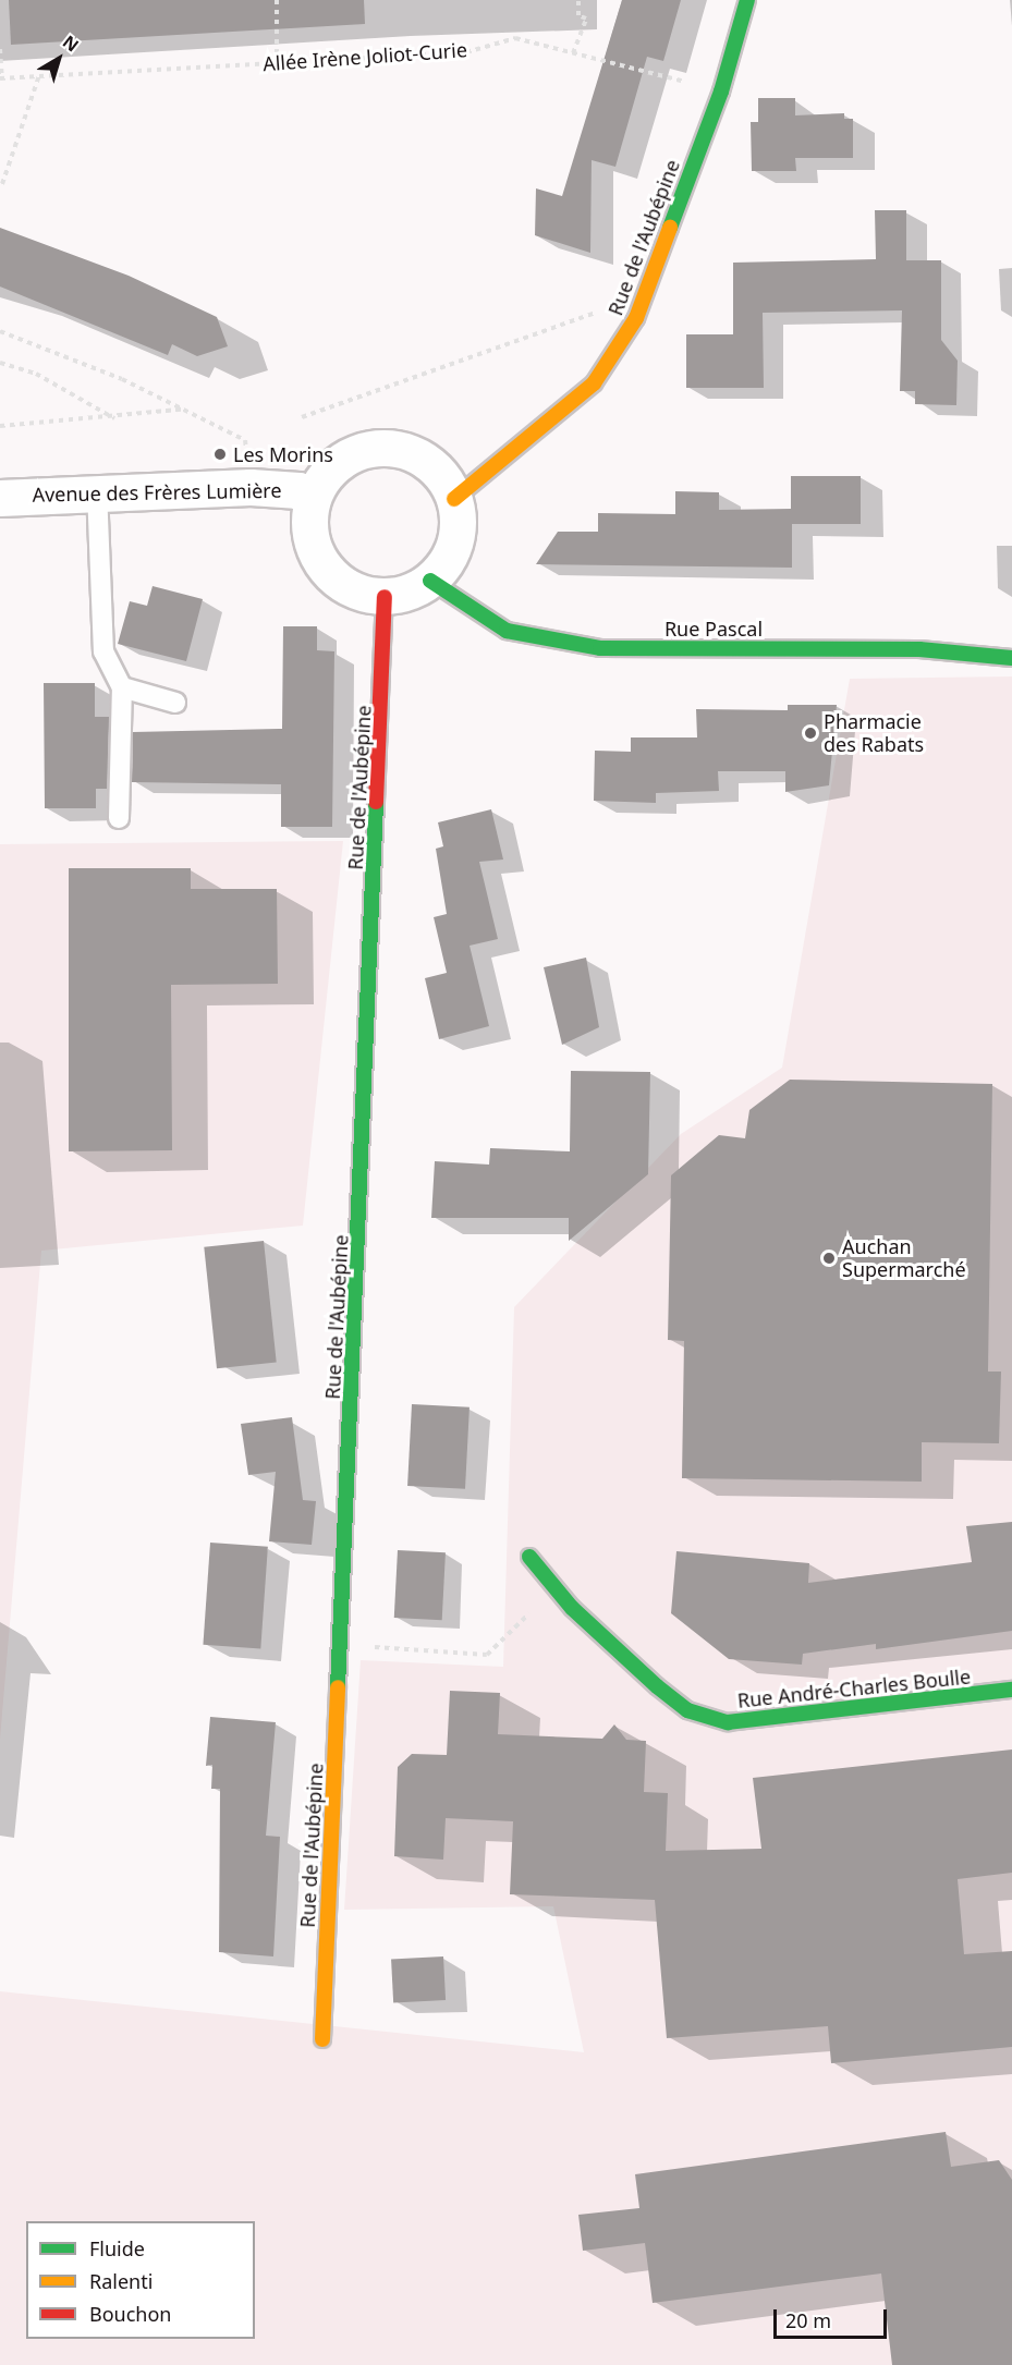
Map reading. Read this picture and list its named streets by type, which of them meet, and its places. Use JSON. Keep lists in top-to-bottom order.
{
  "streets": {
    "street": [
      "Rue de l'Aubépine",
      "Avenue des Frères Lumière",
      "Rue Pascal",
      "Rue André-Charles Boulle"
    ],
    "path": ["Allée Irène Joliot-Curie"]
  },
  "crossings": [
    ["Allée Irène Joliot-Curie", "Rue de l'Aubépine"],
    ["Rue de l'Aubépine", "Avenue des Frères Lumière"],
    ["Rue de l'Aubépine", "Rue Pascal"],
    ["Avenue des Frères Lumière", "Rue Pascal"]
  ],
  "places": ["Les Morins", "Pharmacie des Rabats", "Auchan Supermarché"],
  "legend": ["Fluide", "Ralenti", "Bouchon"],
  "scale_bar": "20 m",
  "north": "top right"
}
